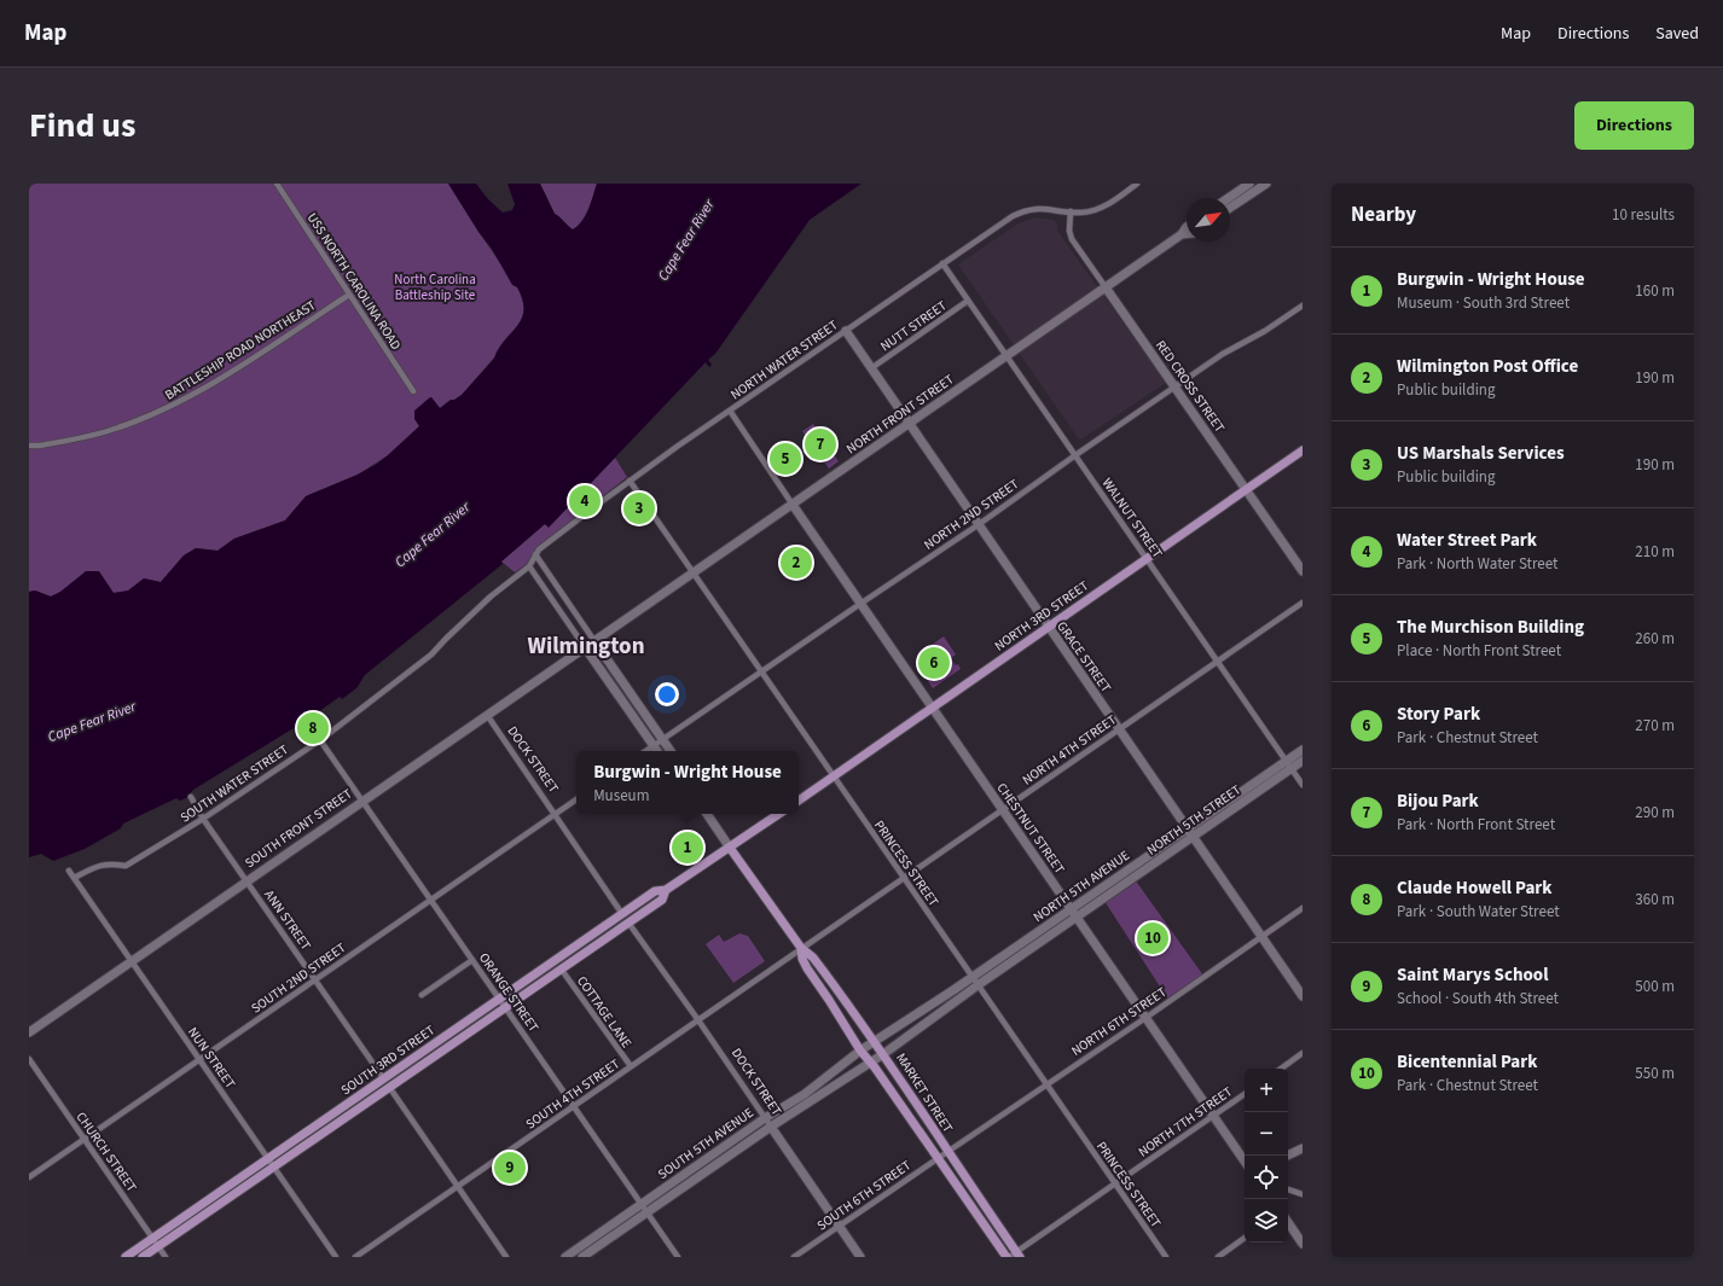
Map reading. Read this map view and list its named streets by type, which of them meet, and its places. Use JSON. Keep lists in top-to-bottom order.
{
  "streets": {
    "main road": ["NORTH 3RD STREET", "SOUTH 3RD STREET", "MARKET STREET"],
    "street": [
      "USS NORTH CAROLINA ROAD",
      "NUTT STREET",
      "BATTLESHIP ROAD NORTHEAST",
      "NORTH WATER STREET",
      "RED CROSS STREET",
      "NORTH FRONT STREET",
      "NORTH 2ND STREET",
      "WALNUT STREET",
      "GRACE STREET",
      "NORTH 4TH STREET",
      "DOCK STREET",
      "SOUTH WATER STREET",
      "NORTH 5TH STREET",
      "SOUTH FRONT STREET",
      "CHESTNUT STREET",
      "PRINCESS STREET",
      "NORTH 5TH AVENUE",
      "ANN STREET",
      "SOUTH 2ND STREET",
      "ORANGE STREET",
      "COTTAGE LANE",
      "NORTH 6TH STREET",
      "NUN STREET",
      "SOUTH 4TH STREET",
      "NORTH 7TH STREET",
      "SOUTH 5TH AVENUE",
      "CHURCH STREET",
      "SOUTH 6TH STREET"
    ]
  },
  "crossings": [
    ["USS NORTH CAROLINA ROAD", "BATTLESHIP ROAD NORTHEAST"],
    ["NUTT STREET", "WALNUT STREET"],
    ["NUTT STREET", "GRACE STREET"],
    ["NORTH WATER STREET", "RED CROSS STREET"],
    ["NORTH WATER STREET", "WALNUT STREET"],
    ["NORTH WATER STREET", "GRACE STREET"],
    ["NORTH WATER STREET", "SOUTH WATER STREET"],
    ["NORTH WATER STREET", "PRINCESS STREET"],
    ["RED CROSS STREET", "NORTH FRONT STREET"],
    ["RED CROSS STREET", "NORTH 2ND STREET"],
    ["RED CROSS STREET", "NORTH 3RD STREET"],
    ["NORTH FRONT STREET", "WALNUT STREET"],
    ["NORTH FRONT STREET", "GRACE STREET"],
    ["NORTH FRONT STREET", "SOUTH FRONT STREET"],
    ["NORTH FRONT STREET", "CHESTNUT STREET"],
    ["NORTH FRONT STREET", "PRINCESS STREET"],
    ["NORTH 2ND STREET", "WALNUT STREET"],
    ["NORTH 2ND STREET", "GRACE STREET"],
    ["NORTH 2ND STREET", "CHESTNUT STREET"],
    ["NORTH 2ND STREET", "PRINCESS STREET"],
    ["WALNUT STREET", "NORTH 3RD STREET"],
    ["WALNUT STREET", "NORTH 4TH STREET"],
    ["WALNUT STREET", "NORTH 5TH STREET"],
    ["WALNUT STREET", "NORTH 5TH AVENUE"],
    ["NORTH 3RD STREET", "GRACE STREET"],
    ["NORTH 3RD STREET", "CHESTNUT STREET"],
    ["NORTH 3RD STREET", "PRINCESS STREET"],
    ["GRACE STREET", "NORTH 4TH STREET"],
    ["GRACE STREET", "NORTH 5TH STREET"],
    ["GRACE STREET", "NORTH 5TH AVENUE"],
    ["GRACE STREET", "NORTH 6TH STREET"],
    ["NORTH 4TH STREET", "CHESTNUT STREET"],
    ["NORTH 4TH STREET", "PRINCESS STREET"],
    ["NORTH 4TH STREET", "MARKET STREET"],
    ["NORTH 4TH STREET", "SOUTH 4TH STREET"],
    ["DOCK STREET", "SOUTH FRONT STREET"],
    ["DOCK STREET", "SOUTH 2ND STREET"],
    ["DOCK STREET", "SOUTH 3RD STREET"],
    ["DOCK STREET", "SOUTH 4TH STREET"],
    ["DOCK STREET", "SOUTH 5TH AVENUE"],
    ["DOCK STREET", "SOUTH 6TH STREET"],
    ["SOUTH WATER STREET", "ANN STREET"],
    ["SOUTH WATER STREET", "ORANGE STREET"],
    ["SOUTH WATER STREET", "NUN STREET"],
    ["NORTH 5TH STREET", "CHESTNUT STREET"],
    ["NORTH 5TH STREET", "NORTH 5TH AVENUE"],
    ["SOUTH FRONT STREET", "ANN STREET"],
    ["SOUTH FRONT STREET", "ORANGE STREET"],
    ["SOUTH FRONT STREET", "NUN STREET"],
    ["CHESTNUT STREET", "NORTH 5TH AVENUE"],
    ["CHESTNUT STREET", "NORTH 6TH STREET"],
    ["CHESTNUT STREET", "NORTH 7TH STREET"],
    ["PRINCESS STREET", "NORTH 5TH AVENUE"],
    ["PRINCESS STREET", "NORTH 6TH STREET"],
    ["PRINCESS STREET", "NORTH 7TH STREET"],
    ["NORTH 5TH AVENUE", "MARKET STREET"],
    ["NORTH 5TH AVENUE", "SOUTH 5TH AVENUE"],
    ["ANN STREET", "SOUTH 2ND STREET"],
    ["ANN STREET", "SOUTH 3RD STREET"],
    ["ANN STREET", "SOUTH 4TH STREET"],
    ["SOUTH 2ND STREET", "ORANGE STREET"],
    ["SOUTH 2ND STREET", "NUN STREET"],
    ["SOUTH 2ND STREET", "CHURCH STREET"],
    ["ORANGE STREET", "SOUTH 3RD STREET"],
    ["ORANGE STREET", "SOUTH 4TH STREET"],
    ["ORANGE STREET", "SOUTH 5TH AVENUE"],
    ["COTTAGE LANE", "SOUTH 3RD STREET"],
    ["COTTAGE LANE", "SOUTH 4TH STREET"],
    ["NORTH 6TH STREET", "MARKET STREET"],
    ["NORTH 6TH STREET", "SOUTH 6TH STREET"],
    ["NUN STREET", "SOUTH 3RD STREET"],
    ["SOUTH 3RD STREET", "MARKET STREET"],
    ["SOUTH 3RD STREET", "CHURCH STREET"],
    ["MARKET STREET", "SOUTH 4TH STREET"],
    ["MARKET STREET", "NORTH 7TH STREET"],
    ["MARKET STREET", "SOUTH 5TH AVENUE"],
    ["MARKET STREET", "SOUTH 6TH STREET"]
  ],
  "districts": ["Wilmington"],
  "water": ["Cape Fear River"],
  "parks": ["North Carolina Battleship Site"],
  "north": "top right",
  "page": {
    "header": "Map",
    "nav": ["Map", "Directions", "Saved"],
    "title": "Find us",
    "buttons": "Directions",
    "heading": ["Nearby", "10 results"],
    "list": [
      {
        "mark": "1",
        "name": "Burgwin - Wright House",
        "note": "Museum · South 3rd Street",
        "value": "160 m"
      },
      {
        "mark": "2",
        "name": "Wilmington Post Office",
        "note": "Public building",
        "value": "190 m"
      },
      {
        "mark": "3",
        "name": "US Marshals Services",
        "note": "Public building",
        "value": "190 m"
      },
      {
        "mark": "4",
        "name": "Water Street Park",
        "note": "Park · North Water Street",
        "value": "210 m"
      },
      {
        "mark": "5",
        "name": "The Murchison Building",
        "note": "Place · North Front Street",
        "value": "260 m"
      },
      {
        "mark": "6",
        "name": "Story Park",
        "note": "Park · Chestnut Street",
        "value": "270 m"
      },
      {
        "mark": "7",
        "name": "Bijou Park",
        "note": "Park · North Front Street",
        "value": "290 m"
      },
      {
        "mark": "8",
        "name": "Claude Howell Park",
        "note": "Park · South Water Street",
        "value": "360 m"
      },
      {
        "mark": "9",
        "name": "Saint Marys School",
        "note": "School · South 4th Street",
        "value": "500 m"
      },
      {
        "mark": "10",
        "name": "Bicentennial Park",
        "note": "Park · Chestnut Street",
        "value": "550 m"
      }
    ],
    "pins": [
      "7",
      "5",
      "4",
      "3",
      "2",
      "6",
      "8",
      "1",
      "10",
      "9"
    ],
    "popup": ["Burgwin - Wright House", "Museum"],
    "map_buttons": ["+", "−"]
  }
}
